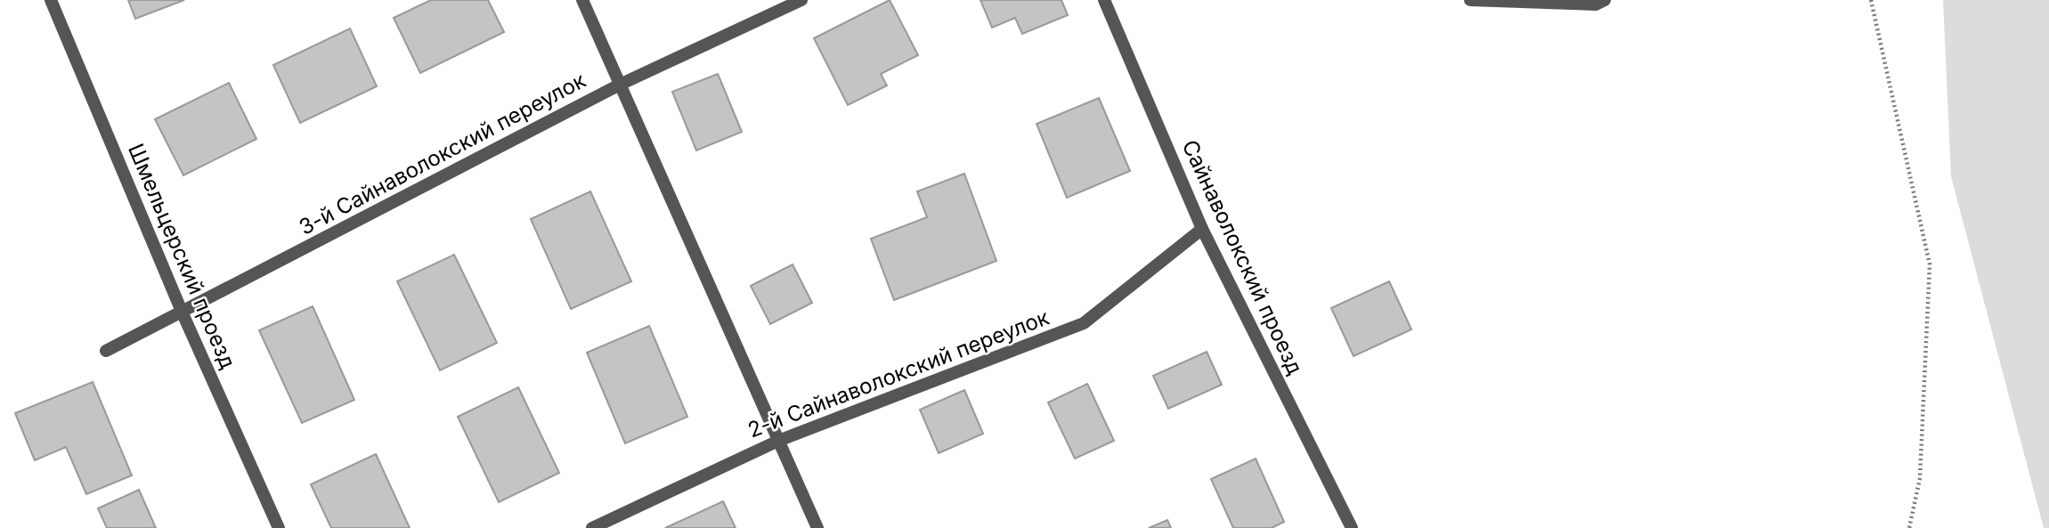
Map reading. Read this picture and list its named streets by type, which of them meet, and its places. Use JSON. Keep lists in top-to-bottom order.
{
  "streets": {
    "street": [
      "3-й Сайнаволокский переулок",
      "Шмельцерский проезд",
      "Сайнаволокский проезд",
      "2-й Сайнаволокский переулок"
    ]
  },
  "crossings": [
    ["3-й Сайнаволокский переулок", "Шмельцерский проезд"],
    ["Сайнаволокский проезд", "2-й Сайнаволокский переулок"]
  ]
}
